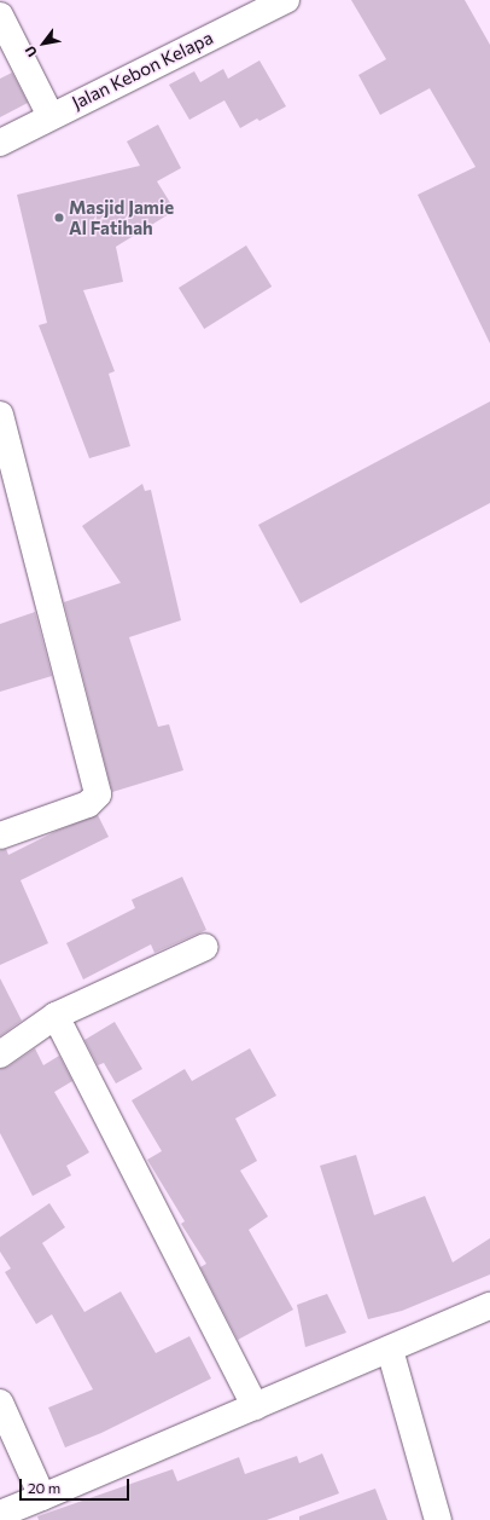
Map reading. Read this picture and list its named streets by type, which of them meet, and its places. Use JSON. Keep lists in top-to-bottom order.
{
  "streets": {
    "street": ["Jalan Kebon Kelapa"]
  },
  "places": ["Masjid Jamie Al Fatihah"],
  "scale_bar": "20 m",
  "north": "bottom left"
}
